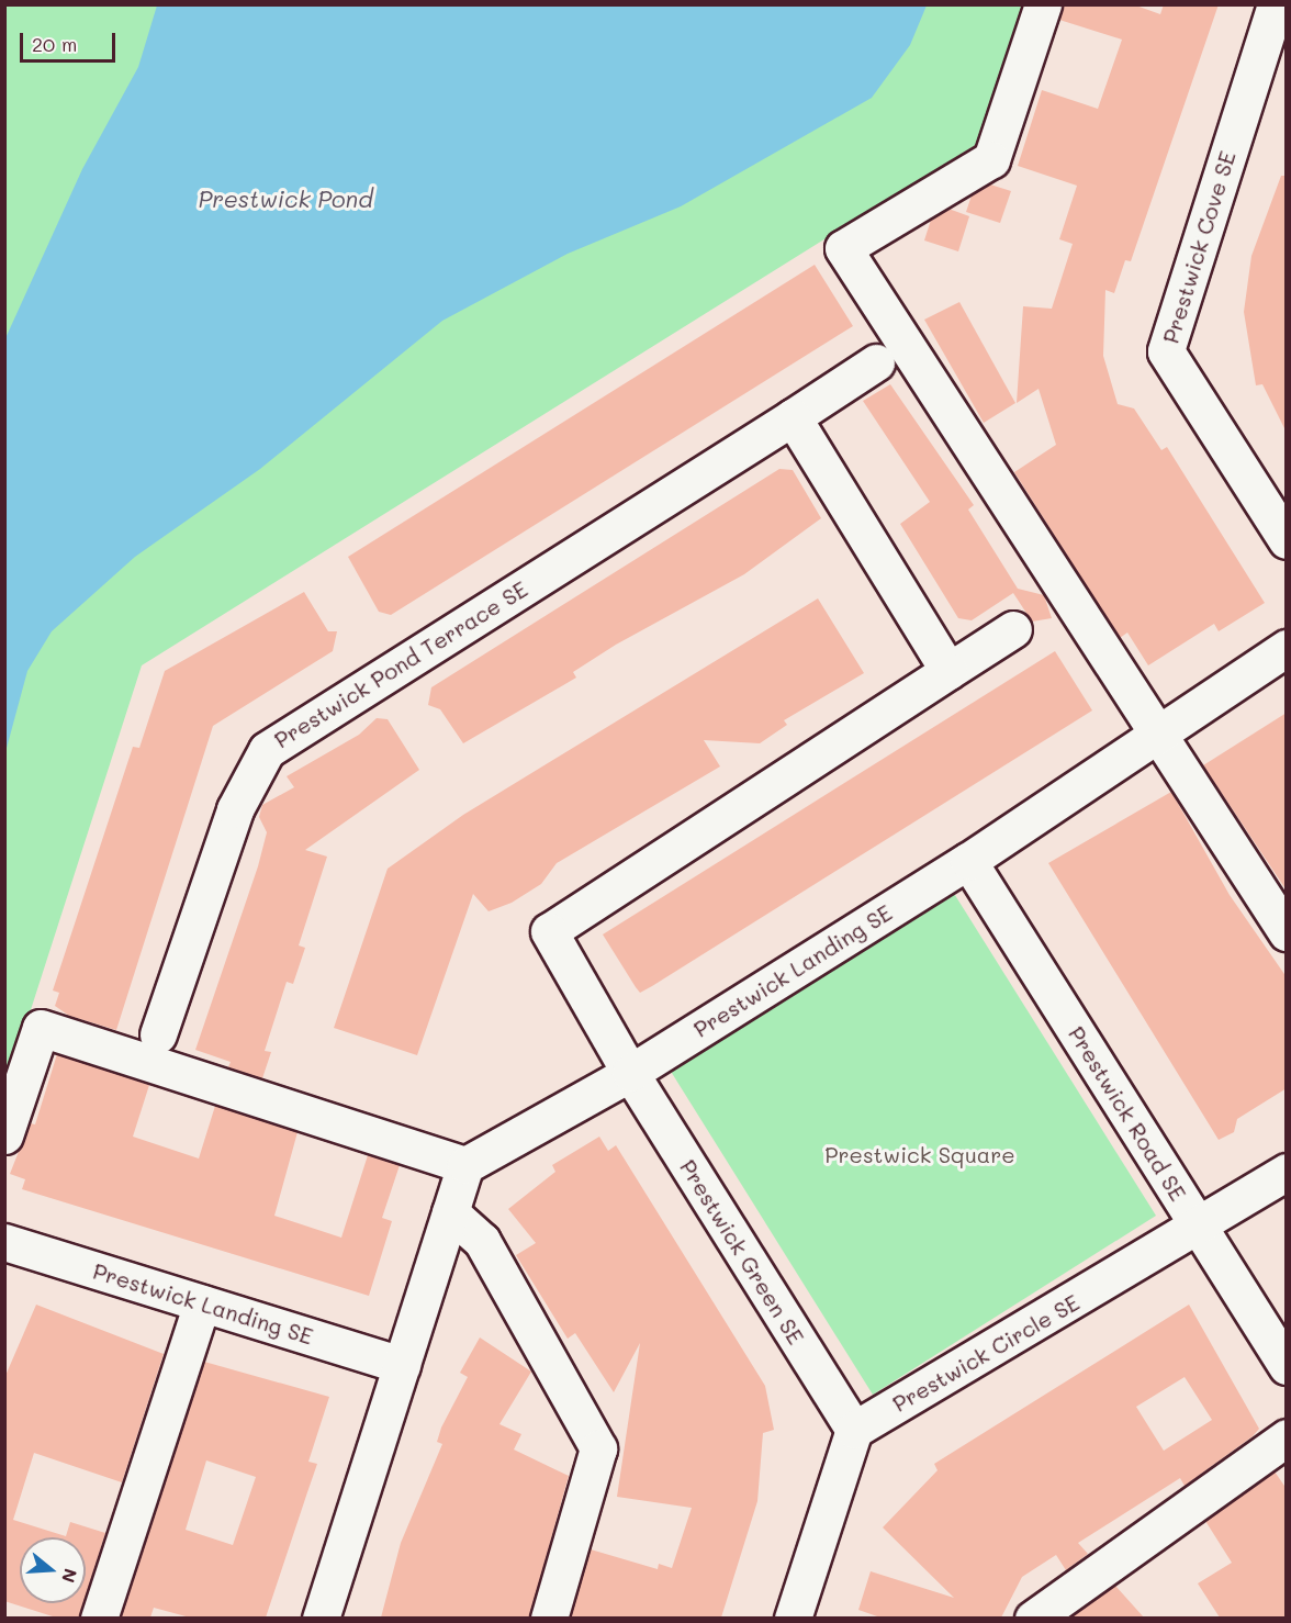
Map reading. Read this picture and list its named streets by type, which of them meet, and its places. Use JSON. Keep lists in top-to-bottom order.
{
  "streets": {
    "street": [
      "Prestwick Cove SE",
      "Prestwick Pond Terrace SE",
      "Prestwick Landing SE",
      "Prestwick Road SE",
      "Prestwick Green SE",
      "Prestwick Circle SE"
    ]
  },
  "crossings": [
    ["Prestwick Landing SE", "Prestwick Road SE"],
    ["Prestwick Landing SE", "Prestwick Green SE"],
    ["Prestwick Road SE", "Prestwick Circle SE"],
    ["Prestwick Green SE", "Prestwick Circle SE"]
  ],
  "water": ["Prestwick Pond"],
  "parks": ["Prestwick Square"],
  "scale_bar": "20 m",
  "north": "right"
}
